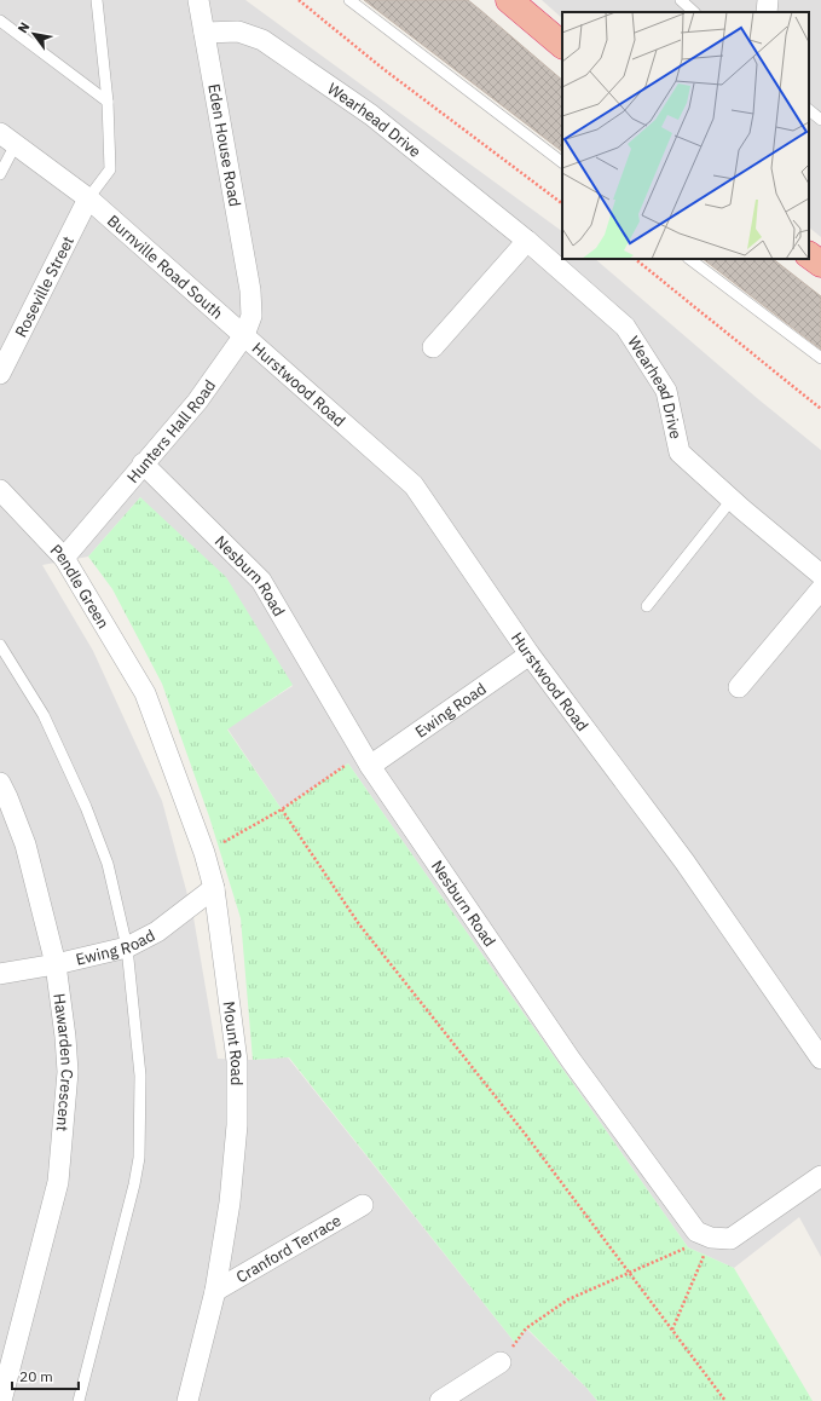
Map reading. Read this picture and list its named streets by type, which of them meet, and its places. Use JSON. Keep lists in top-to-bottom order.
{
  "streets": {
    "street": [
      "Wearhead Drive",
      "Eden House Road",
      "Burnville Road South",
      "Roseville Street",
      "Hurstwood Road",
      "Hunters Hall Road",
      "Nesburn Road",
      "Pendle Green",
      "Ewing Road",
      "Mount Road",
      "Hawarden Crescent",
      "Cranford Terrace"
    ]
  },
  "crossings": [
    ["Wearhead Drive", "Eden House Road"],
    ["Eden House Road", "Hunters Hall Road"],
    ["Burnville Road South", "Roseville Street"],
    ["Burnville Road South", "Hurstwood Road"],
    ["Burnville Road South", "Hunters Hall Road"],
    ["Hurstwood Road", "Hunters Hall Road"],
    ["Hurstwood Road", "Ewing Road"],
    ["Hunters Hall Road", "Nesburn Road"],
    ["Hunters Hall Road", "Pendle Green"],
    ["Nesburn Road", "Ewing Road"],
    ["Pendle Green", "Mount Road"],
    ["Ewing Road", "Mount Road"],
    ["Ewing Road", "Hawarden Crescent"],
    ["Mount Road", "Cranford Terrace"]
  ],
  "scale_bar": "20 m",
  "north": "top left"
}
